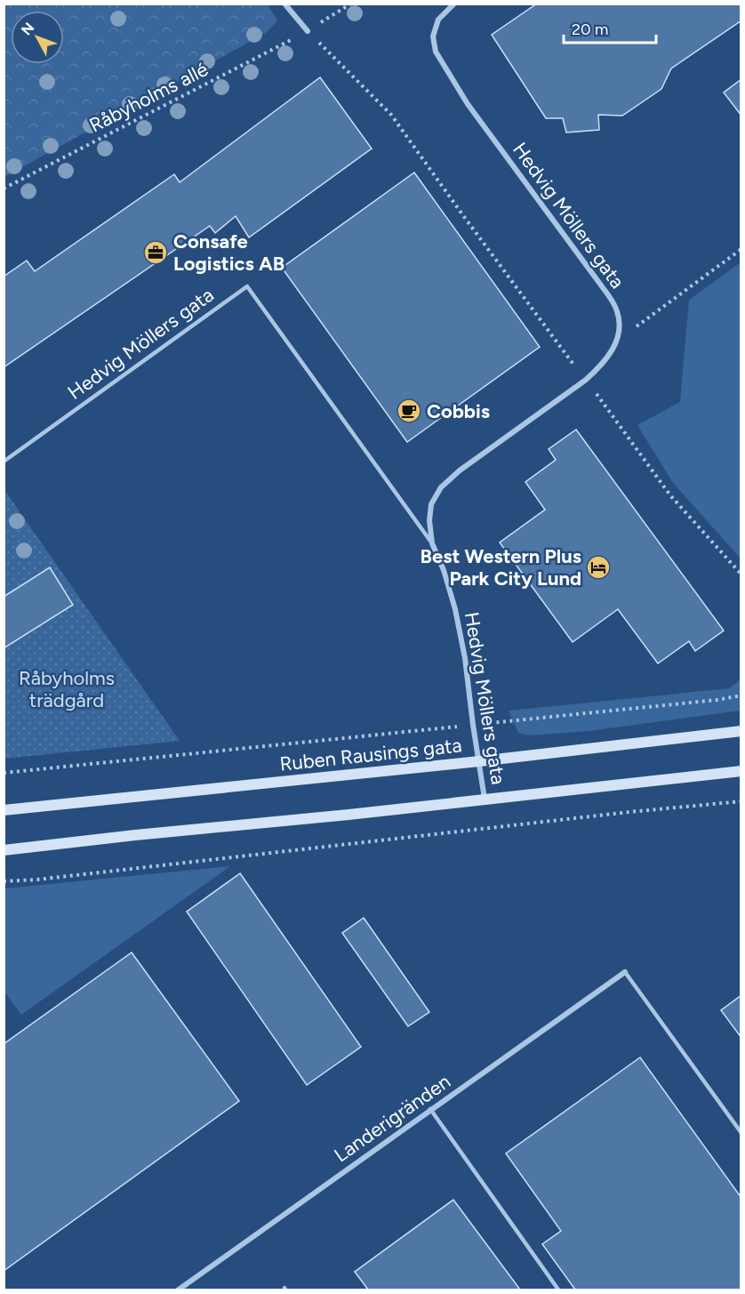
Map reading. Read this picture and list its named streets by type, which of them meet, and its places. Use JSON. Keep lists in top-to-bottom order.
{
  "streets": {
    "main road": ["Ruben Rausings gata"],
    "street": ["Hedvig Möllers gata", "Landerigränden"],
    "path": ["Råbyholms allé"]
  },
  "crossings": [
    ["Hedvig Möllers gata", "Ruben Rausings gata"]
  ],
  "parks": ["Råbyholms trädgård"],
  "places": {
    "office": ["Consafe Logistics AB"],
    "cafe": ["Cobbis"],
    "hotel": ["Best Western Plus Park City Lund"]
  },
  "scale_bar": "20 m",
  "north": "top left"
}
